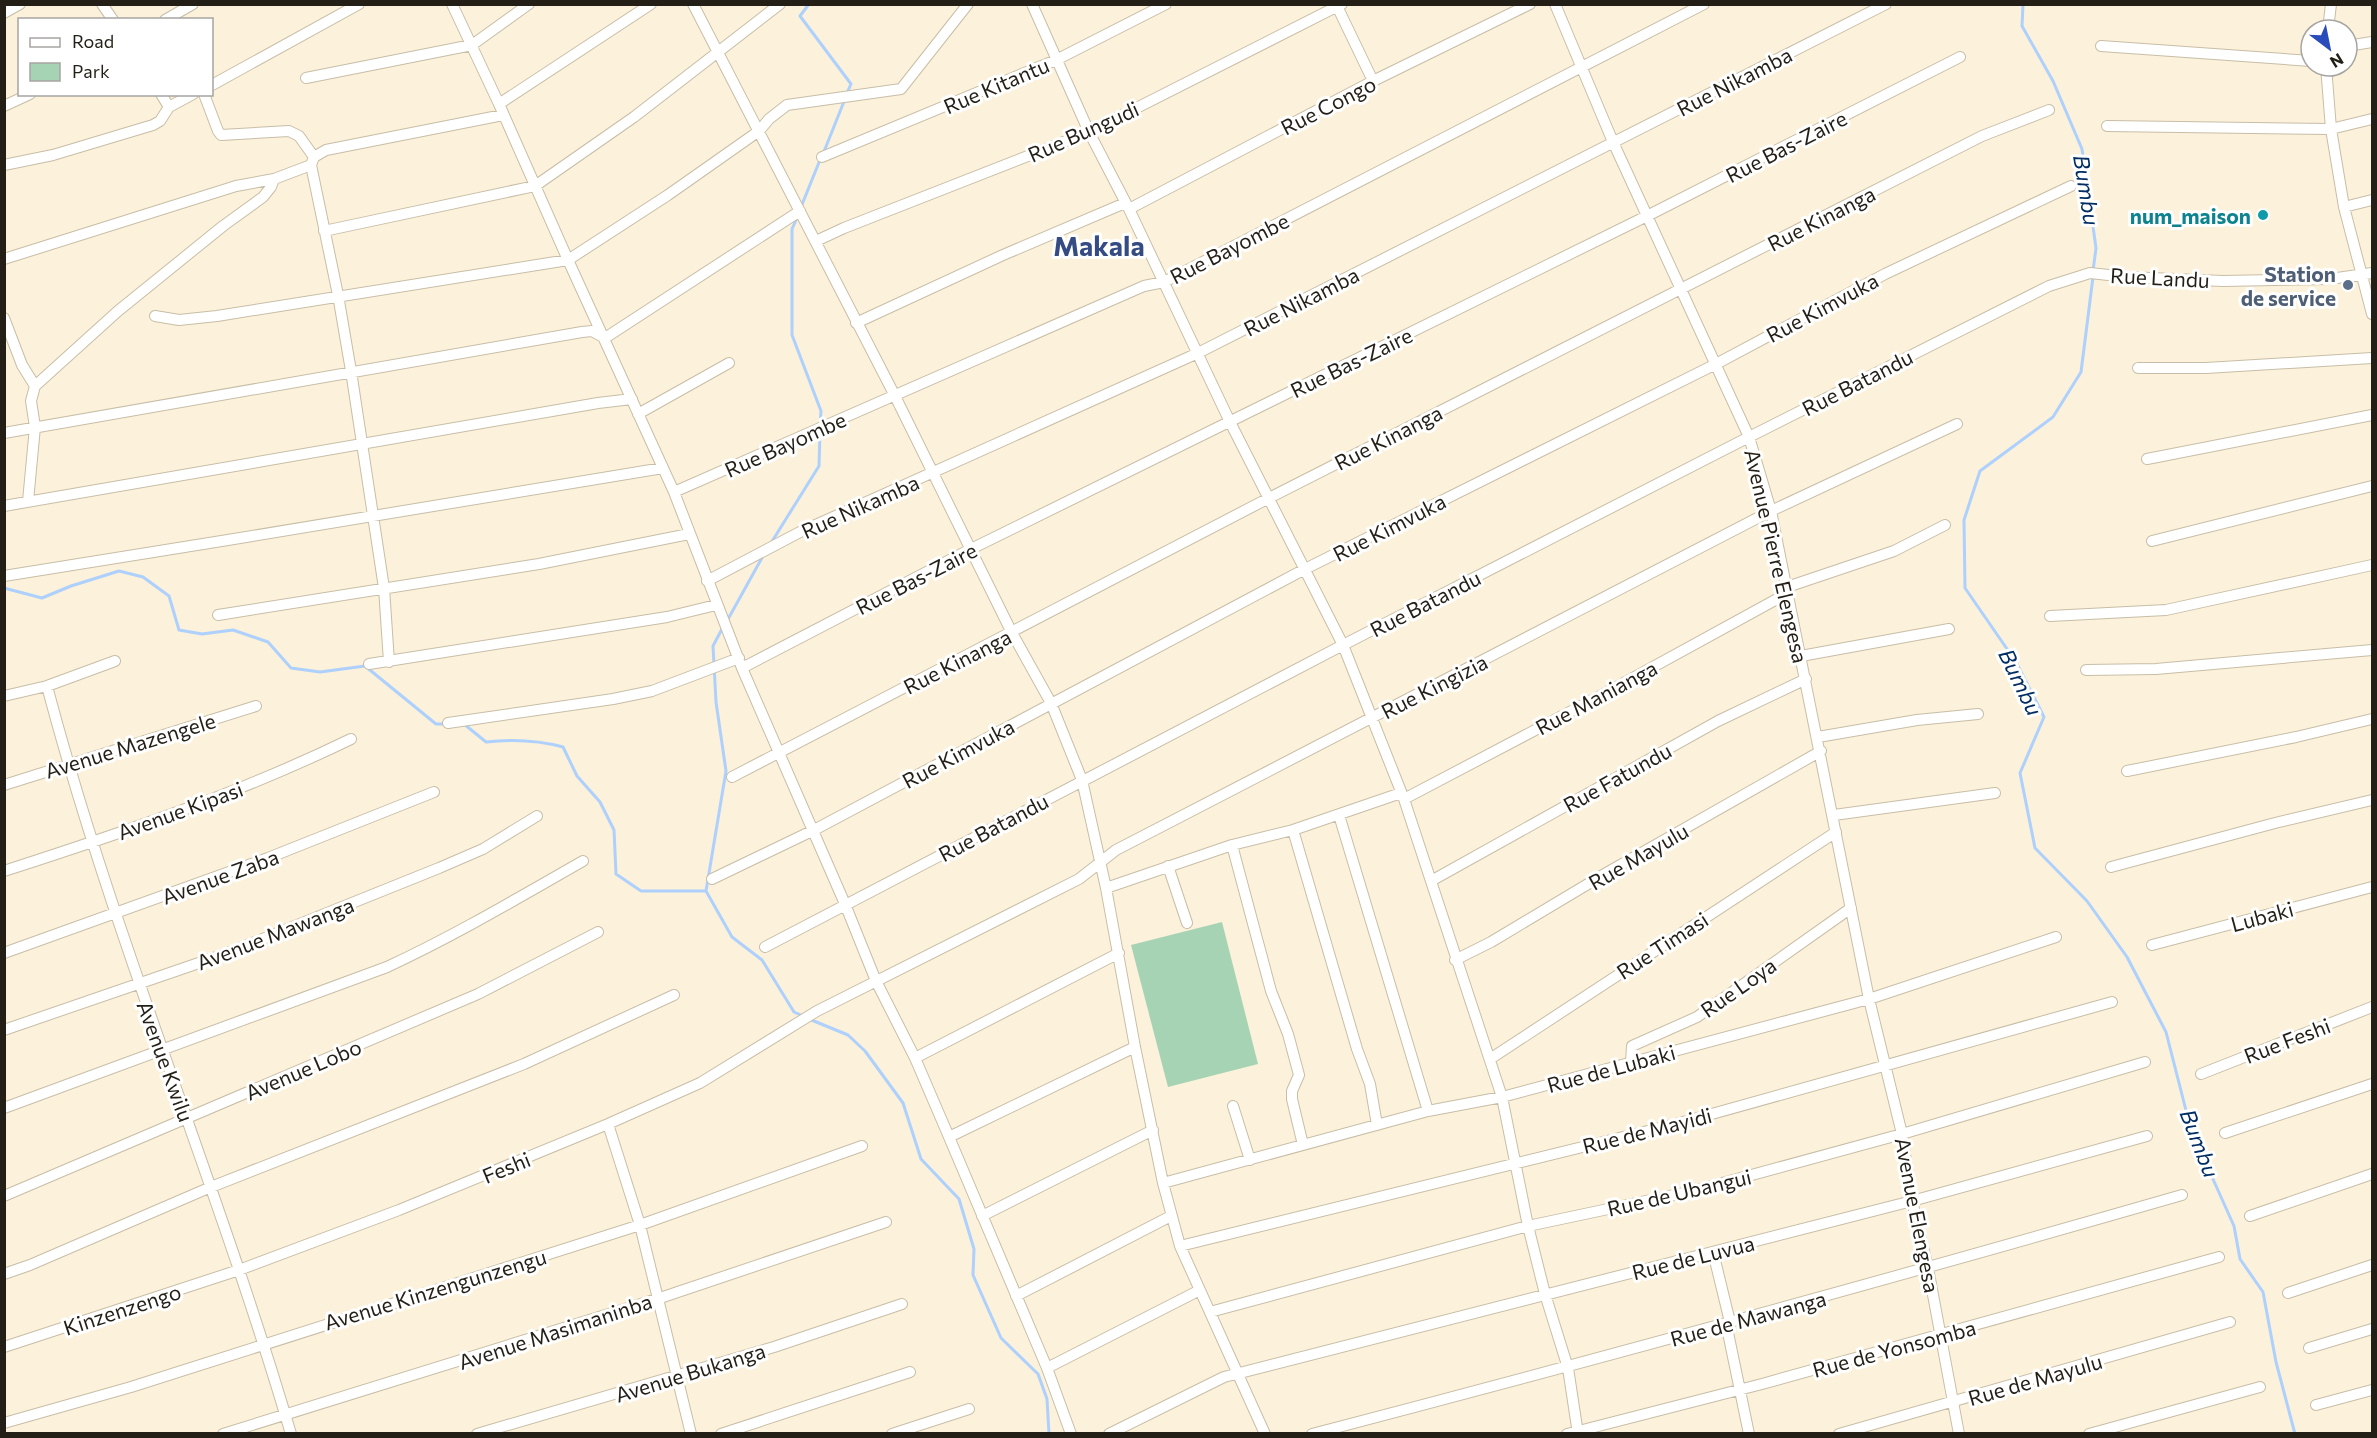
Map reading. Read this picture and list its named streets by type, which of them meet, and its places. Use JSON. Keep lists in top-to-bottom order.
{
  "streets": {
    "street": [
      "Rue Nikamba",
      "Rue Kitantu",
      "Rue Congo",
      "Rue Bungudi",
      "Rue Bas-Zaire",
      "Rue Kinanga",
      "Rue Bayombe",
      "Rue Landu",
      "Rue Kimvuka",
      "Rue Batandu",
      "Avenue Pierre Elengesa",
      "Rue Kingizia",
      "Rue Manianga",
      "Avenue Mazengele",
      "Rue Fatundu",
      "Avenue Kipasi",
      "Rue Mayulu",
      "Avenue Zaba",
      "Lubaki",
      "Avenue Mawanga",
      "Rue Timasi",
      "Rue Loya",
      "Rue Feshi",
      "Avenue Kwilu",
      "Rue de Lubaki",
      "Avenue Lobo",
      "Rue de Mayidi",
      "Feshi",
      "Rue de Ubangui",
      "Avenue Elengesa",
      "Rue de Luvua",
      "Avenue Kinzengunzengu",
      "Kinzenzengo",
      "Rue de Mawanga",
      "Avenue Masimaninba",
      "Rue de Yonsomba",
      "Avenue Bukanga",
      "Rue de Mayulu"
    ]
  },
  "crossings": [
    ["Rue Nikamba", "Avenue Pierre Elengesa"],
    ["Rue Bas-Zaire", "Avenue Pierre Elengesa"],
    ["Rue Kinanga", "Avenue Pierre Elengesa"],
    ["Rue Bayombe", "Avenue Pierre Elengesa"],
    ["Rue Landu", "Rue Batandu"],
    ["Rue Kimvuka", "Avenue Pierre Elengesa"],
    ["Rue Batandu", "Avenue Pierre Elengesa"],
    ["Avenue Pierre Elengesa", "Rue Kingizia"],
    ["Avenue Pierre Elengesa", "Rue Manianga"],
    ["Avenue Pierre Elengesa", "Rue Fatundu"],
    ["Avenue Pierre Elengesa", "Rue Mayulu"],
    ["Avenue Pierre Elengesa", "Rue Timasi"],
    ["Avenue Pierre Elengesa", "Rue Loya"],
    ["Avenue Pierre Elengesa", "Rue de Lubaki"],
    ["Avenue Pierre Elengesa", "Avenue Elengesa"],
    ["Rue Kingizia", "Feshi"],
    ["Avenue Mazengele", "Avenue Kwilu"],
    ["Avenue Kipasi", "Avenue Kwilu"],
    ["Avenue Zaba", "Avenue Kwilu"],
    ["Avenue Mawanga", "Avenue Kwilu"],
    ["Rue Loya", "Rue de Lubaki"],
    ["Avenue Kwilu", "Avenue Lobo"],
    ["Avenue Kwilu", "Feshi"],
    ["Avenue Kwilu", "Avenue Kinzengunzengu"],
    ["Avenue Kwilu", "Kinzenzengo"],
    ["Avenue Kwilu", "Avenue Masimaninba"],
    ["Rue de Lubaki", "Avenue Elengesa"],
    ["Rue de Mayidi", "Avenue Elengesa"],
    ["Feshi", "Kinzenzengo"],
    ["Rue de Ubangui", "Avenue Elengesa"],
    ["Avenue Elengesa", "Rue de Luvua"],
    ["Avenue Elengesa", "Rue de Mawanga"],
    ["Avenue Elengesa", "Rue de Yonsomba"],
    ["Avenue Elengesa", "Rue de Mayulu"]
  ],
  "districts": ["Makala"],
  "water": ["Bumbu"],
  "places": ["num_maison", "Station de service"],
  "legend": ["Road", "Park"],
  "north": "bottom right"
}
